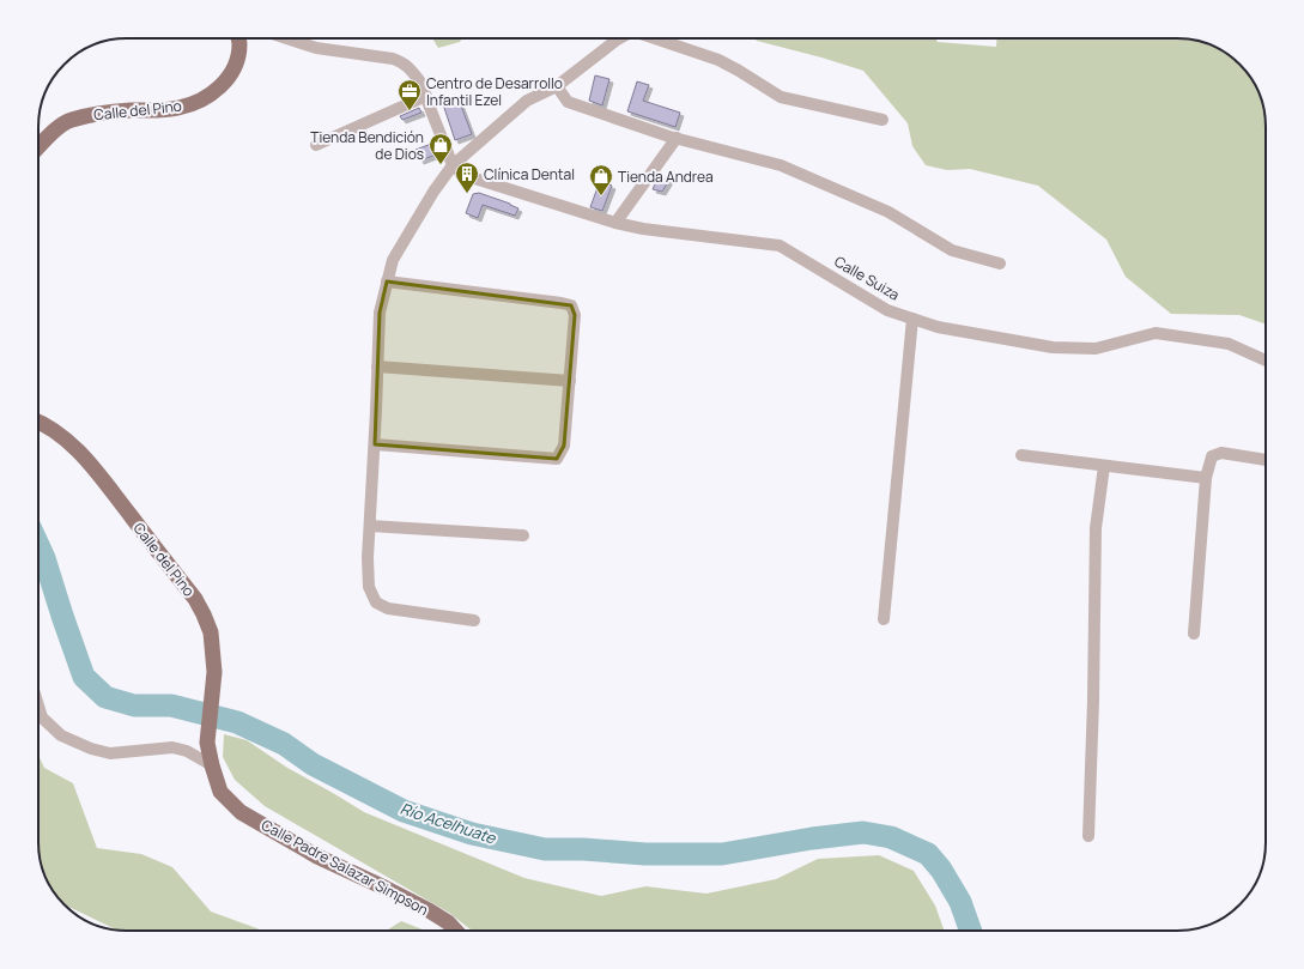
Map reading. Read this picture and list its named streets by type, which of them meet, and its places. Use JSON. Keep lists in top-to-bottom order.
{
  "streets": {
    "main road": ["Calle del Pino", "Calle Padre Salazar Simpson"],
    "street": ["Calle Suiza"]
  },
  "crossings": [
    ["Calle del Pino", "Calle Padre Salazar Simpson"]
  ],
  "water": ["Río Acelhuate"],
  "places": {
    "office": ["Centro de Desarrollo Infantil Ezel"],
    "shop": ["Tienda Bendición de Dios", "Tienda Andrea"],
    "building": ["Clínica Dental"]
  }
}
